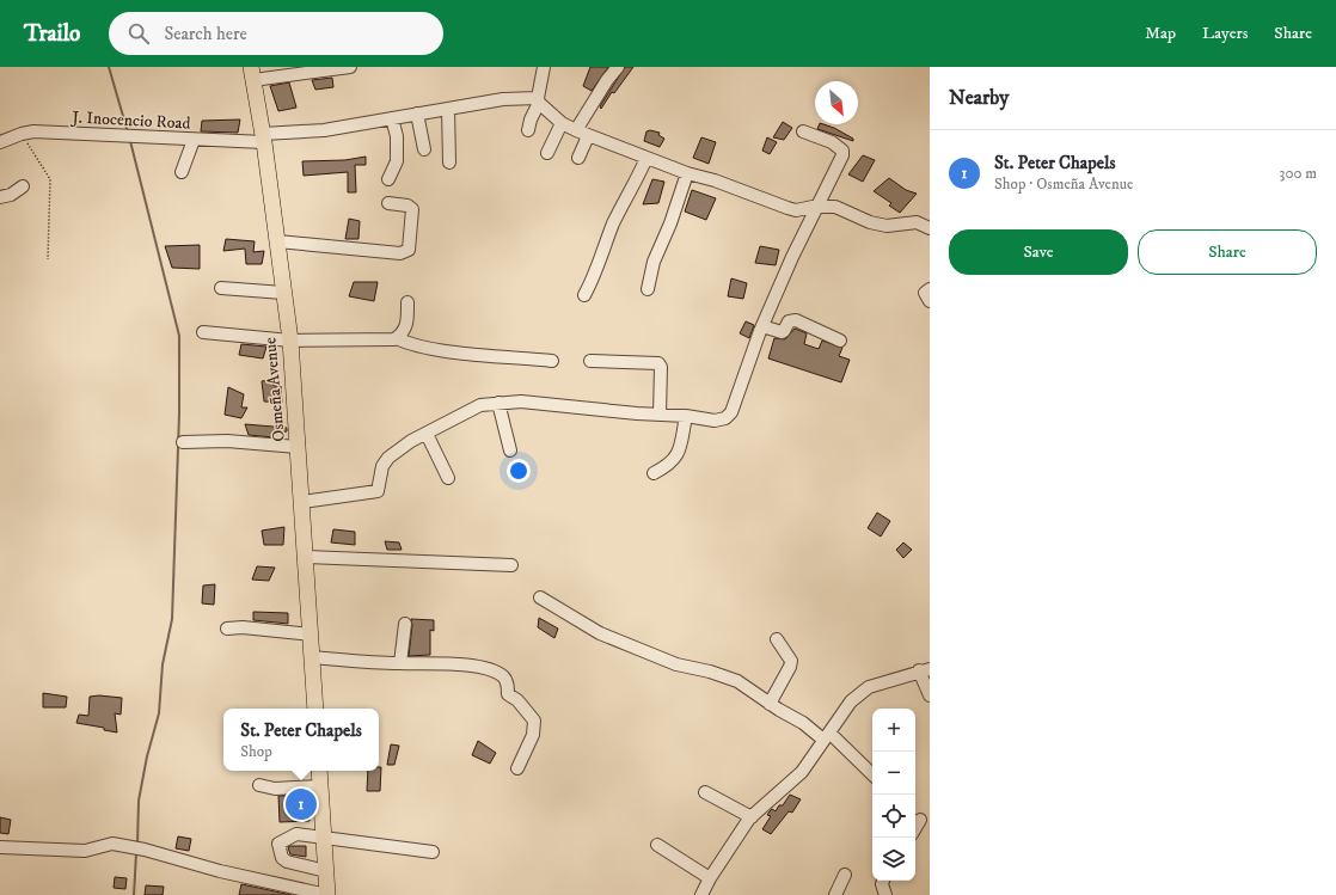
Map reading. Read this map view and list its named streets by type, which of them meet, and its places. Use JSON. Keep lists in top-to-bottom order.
{
  "streets": {
    "main road": ["Osmeña Avenue"],
    "street": ["J. Inocencio Road"]
  },
  "crossings": [
    ["J. Inocencio Road", "Osmeña Avenue"]
  ],
  "north": "bottom right",
  "page": {
    "header": "Trailo",
    "search": "Search here",
    "nav": ["Map", "Layers", "Share"],
    "heading": "Nearby",
    "list": [
      {
        "mark": "1",
        "name": "St. Peter Chapels",
        "note": "Shop · Osmeña Avenue",
        "value": "300 m"
      }
    ],
    "buttons": ["Save", "Share"],
    "map_buttons": ["+", "−"],
    "popup": ["St. Peter Chapels", "Shop"],
    "pins": "1"
  }
}
